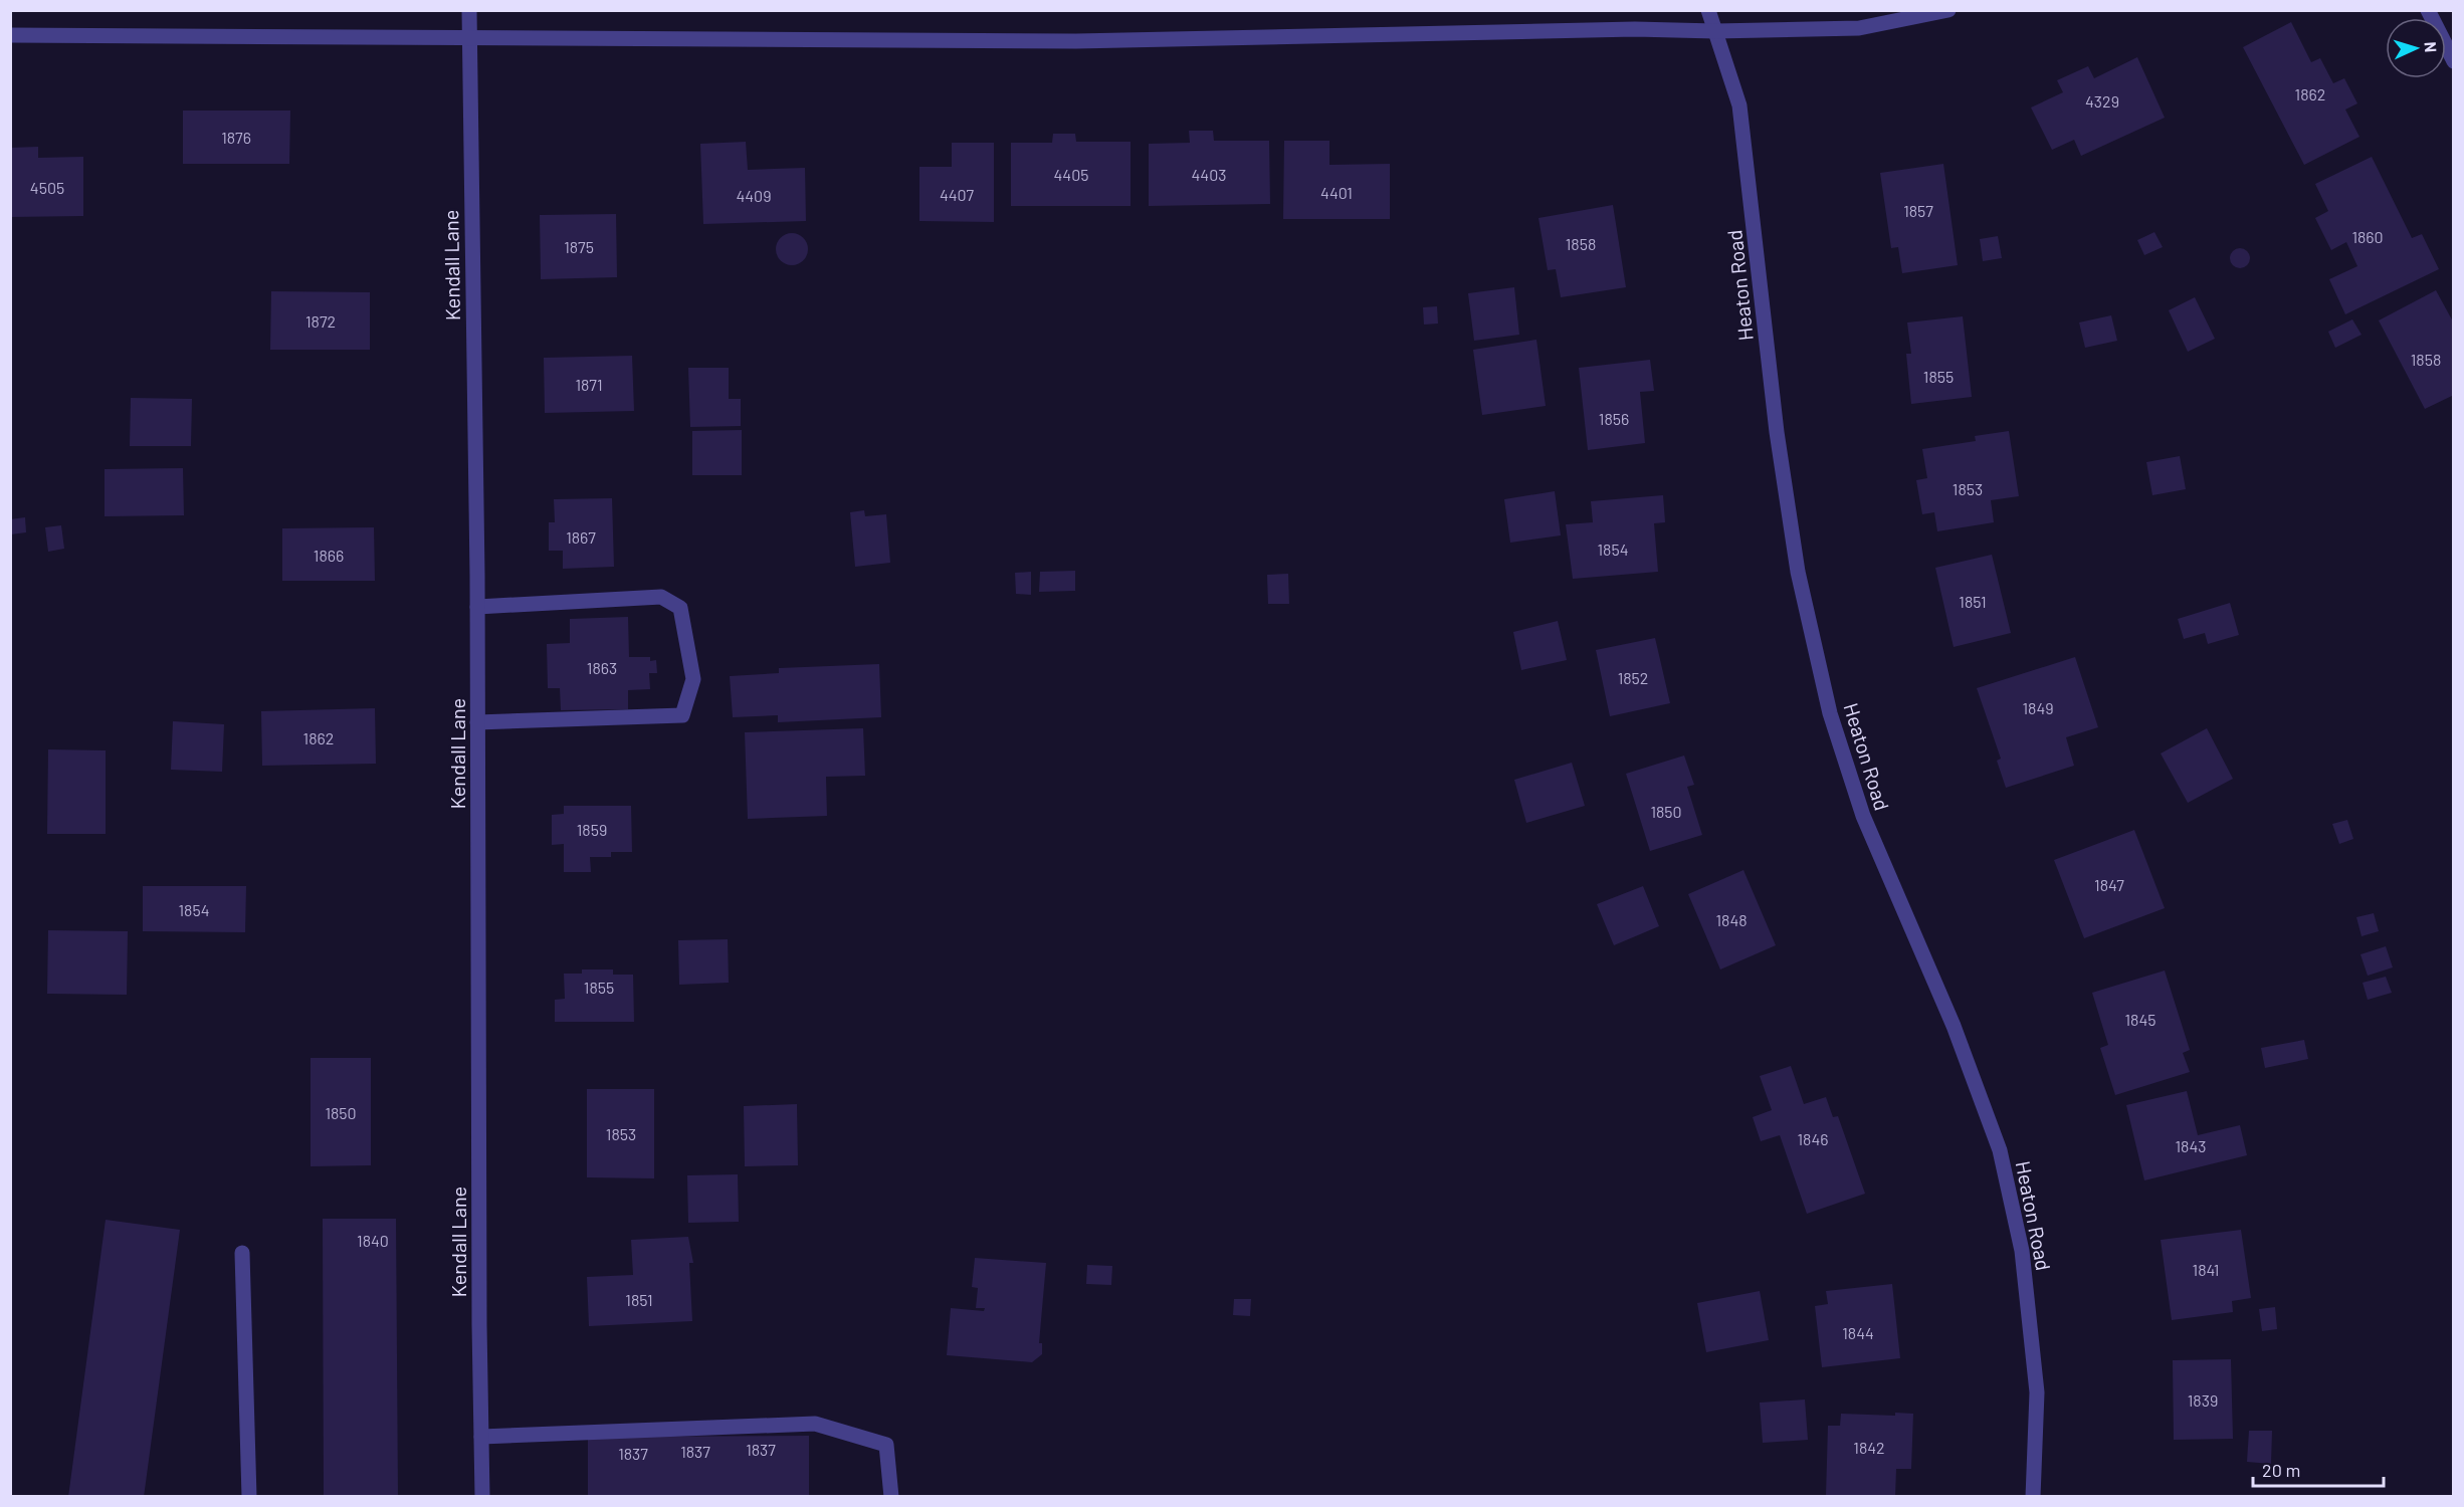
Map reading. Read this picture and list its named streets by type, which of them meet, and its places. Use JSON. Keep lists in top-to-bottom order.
{
  "streets": {
    "street": ["Kendall Lane", "Heaton Road"]
  },
  "house_numbers": [
    "1862",
    "4329",
    "1876",
    "4405",
    "4403",
    "4505",
    "4401",
    "4407",
    "4409",
    "1857",
    "1860",
    "1858",
    "1875",
    "1872",
    "1858",
    "1855",
    "1871",
    "1856",
    "1853",
    "1867",
    "1854",
    "1866",
    "1851",
    "1863",
    "1852",
    "1849",
    "1862",
    "1850",
    "1859",
    "1847",
    "1854",
    "1848",
    "1855",
    "1845",
    "1850",
    "1853",
    "1846",
    "1843",
    "1840",
    "1841",
    "1851",
    "1844",
    "1839",
    "1842",
    "1837",
    "1837",
    "1837"
  ],
  "scale_bar": "20 m",
  "north": "right"
}
